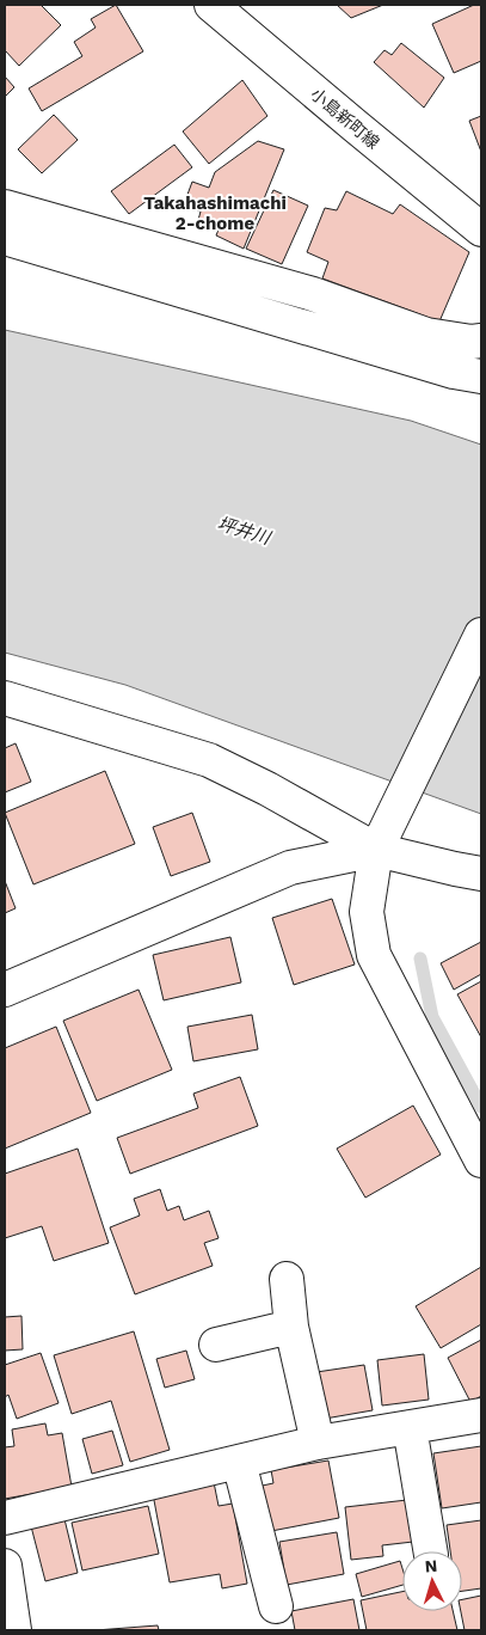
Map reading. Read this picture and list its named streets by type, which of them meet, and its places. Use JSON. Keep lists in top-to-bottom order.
{
  "streets": {
    "street": ["小島新町線"]
  },
  "districts": ["Takahashimachi 2-chome"],
  "water": ["坪井川"],
  "north": "top"
}
